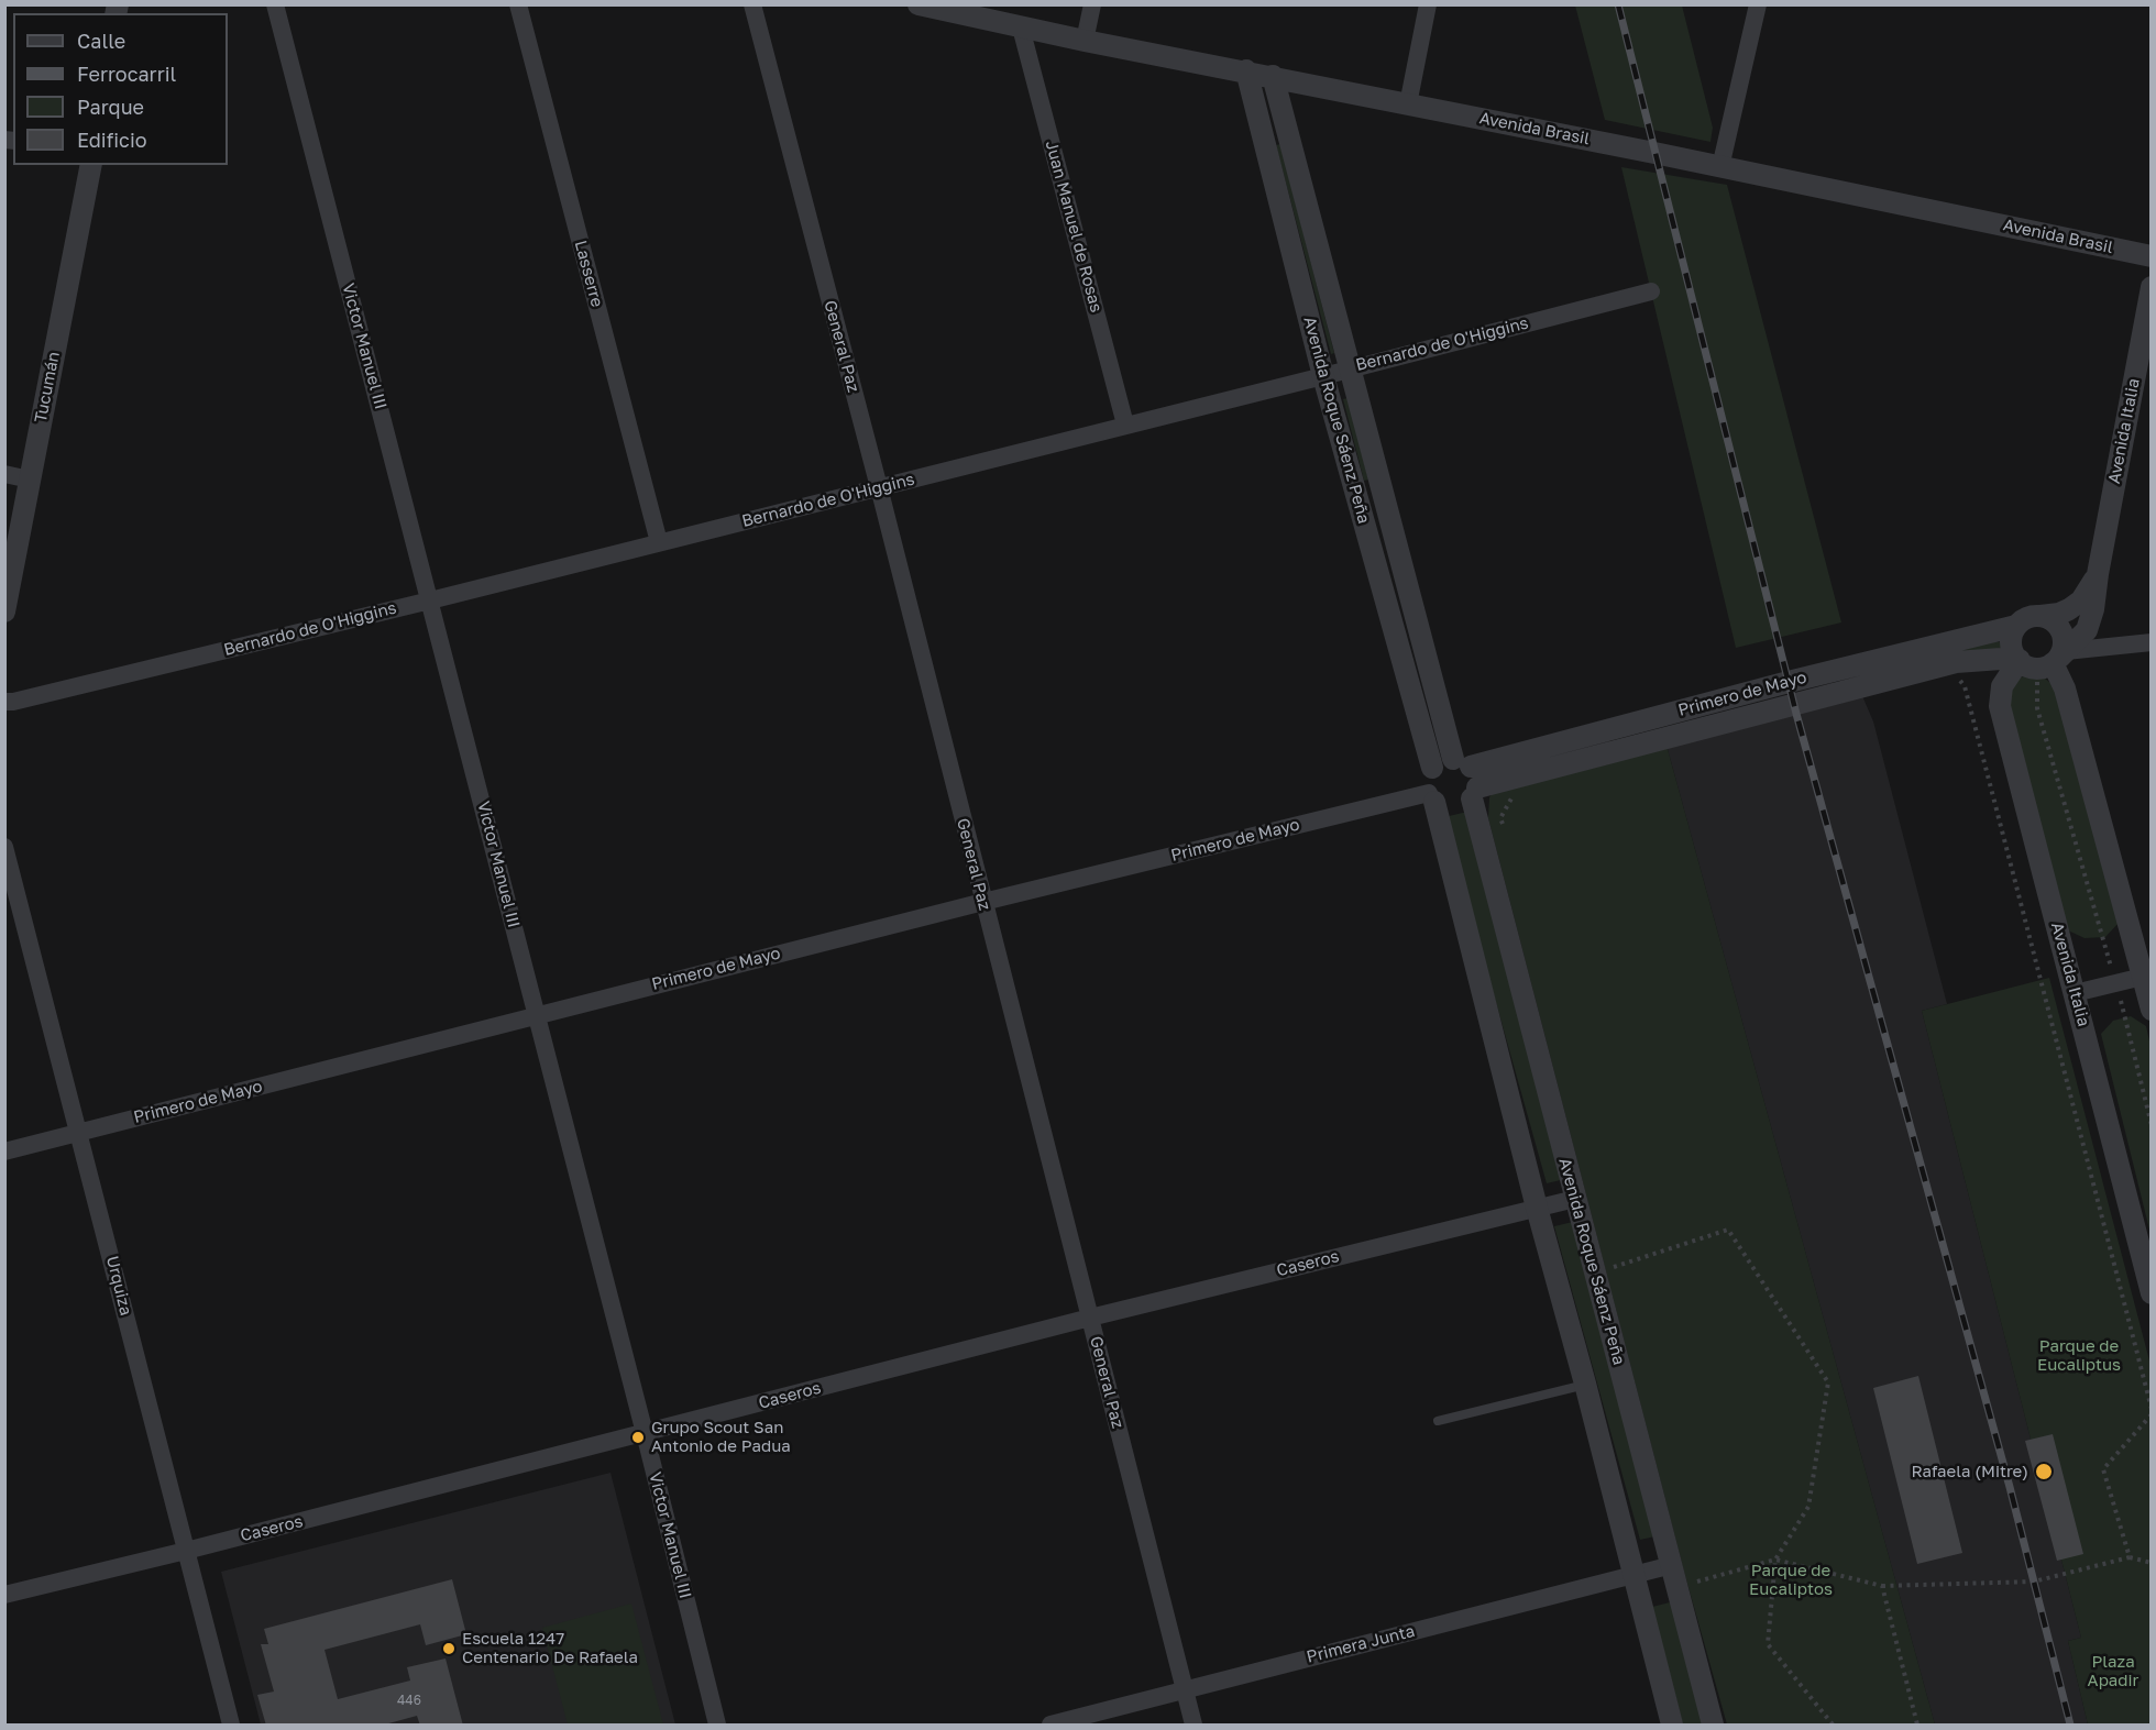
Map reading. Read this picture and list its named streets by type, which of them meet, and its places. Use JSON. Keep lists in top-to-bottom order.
{
  "streets": {
    "street": [
      "Avenida Brasil",
      "Juan Manuel de Rosas",
      "Lasserre",
      "Bernardo de O'Higgins",
      "Victor Manuel III",
      "General Paz",
      "Tucumán",
      "Avenida Roque Sáenz Peña",
      "Avenida Italia",
      "Primero de Mayo",
      "Caseros",
      "Urquiza",
      "Primera Junta"
    ]
  },
  "crossings": [
    ["Avenida Brasil", "Juan Manuel de Rosas"],
    ["Avenida Brasil", "Avenida Roque Sáenz Peña"],
    ["Juan Manuel de Rosas", "Bernardo de O'Higgins"],
    ["Lasserre", "Bernardo de O'Higgins"],
    ["Bernardo de O'Higgins", "Victor Manuel III"],
    ["Bernardo de O'Higgins", "General Paz"],
    ["Bernardo de O'Higgins", "Avenida Roque Sáenz Peña"],
    ["Victor Manuel III", "Primero de Mayo"],
    ["Victor Manuel III", "Caseros"],
    ["General Paz", "Primero de Mayo"],
    ["General Paz", "Caseros"],
    ["General Paz", "Primera Junta"],
    ["Avenida Roque Sáenz Peña", "Primero de Mayo"],
    ["Avenida Roque Sáenz Peña", "Caseros"],
    ["Avenida Roque Sáenz Peña", "Primera Junta"],
    ["Avenida Italia", "Primero de Mayo"],
    ["Primero de Mayo", "Urquiza"],
    ["Caseros", "Urquiza"]
  ],
  "parks": ["Parque de Eucaliptus", "Parque de Eucaliptos", "Plaza Apadir"],
  "places": ["Grupo Scout San Antonio de Padua", "Rafaela (Mitre)", "Escuela 1247 Centenario De Rafaela"],
  "house_numbers": ["446"],
  "legend": [
    "Calle",
    "Ferrocarril",
    "Parque",
    "Edificio"
  ]
}
